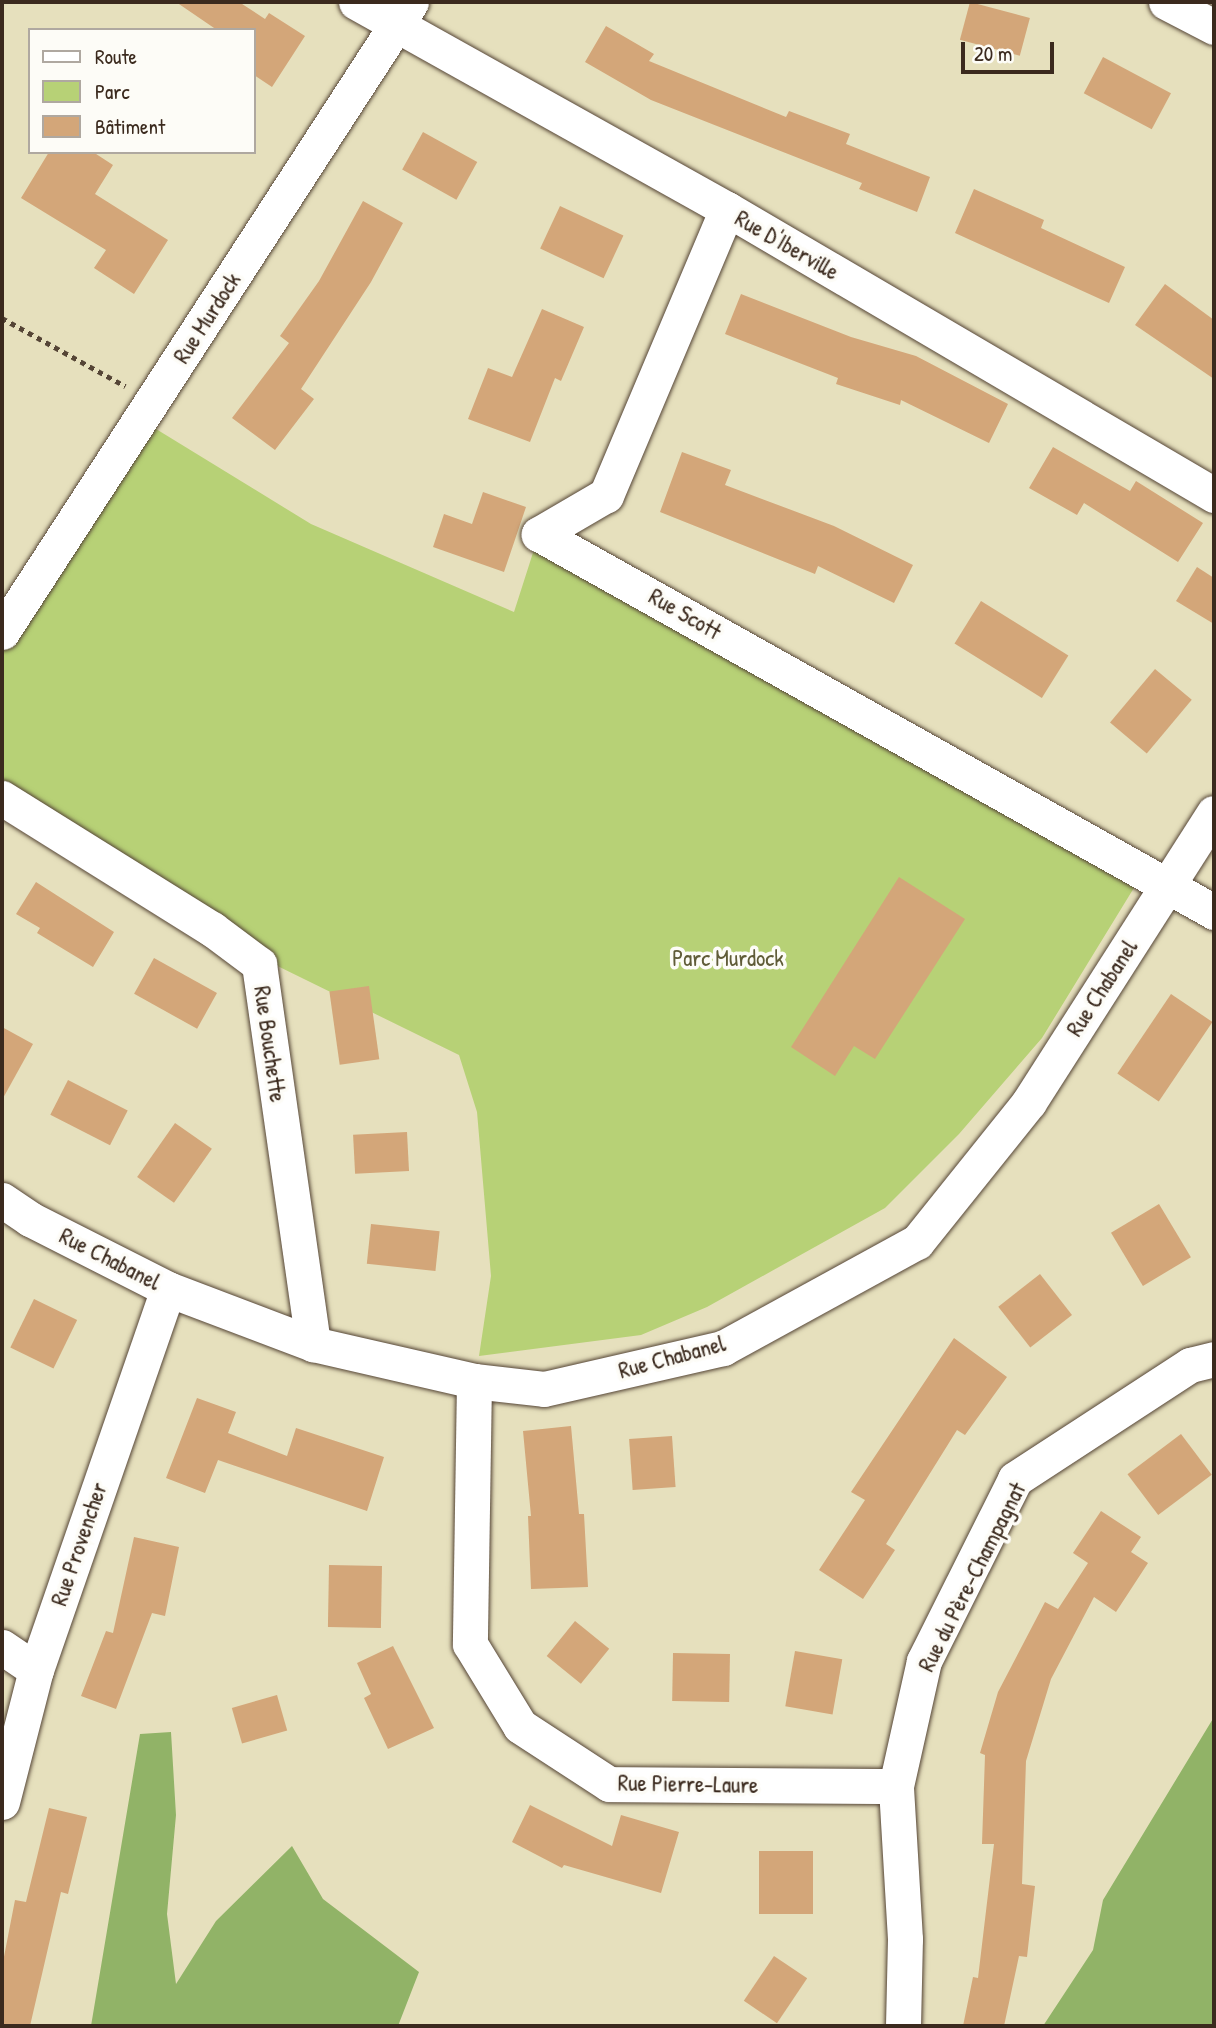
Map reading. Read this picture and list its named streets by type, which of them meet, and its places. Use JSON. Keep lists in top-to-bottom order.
{
  "streets": {
    "street": [
      "Rue D'Iberville",
      "Rue Murdock",
      "Rue Scott",
      "Rue Chabanel",
      "Rue Bouchette",
      "Rue Provencher",
      "Rue du Père-Champagnat",
      "Rue Pierre-Laure"
    ]
  },
  "crossings": [
    ["Rue D'Iberville", "Rue Murdock"],
    ["Rue D'Iberville", "Rue Scott"],
    ["Rue Scott", "Rue Chabanel"],
    ["Rue Chabanel", "Rue Bouchette"],
    ["Rue Chabanel", "Rue Provencher"],
    ["Rue Chabanel", "Rue Pierre-Laure"],
    ["Rue du Père-Champagnat", "Rue Pierre-Laure"]
  ],
  "parks": ["Parc Murdock"],
  "legend": ["Route", "Parc", "Bâtiment"],
  "scale_bar": "20 m"
}
